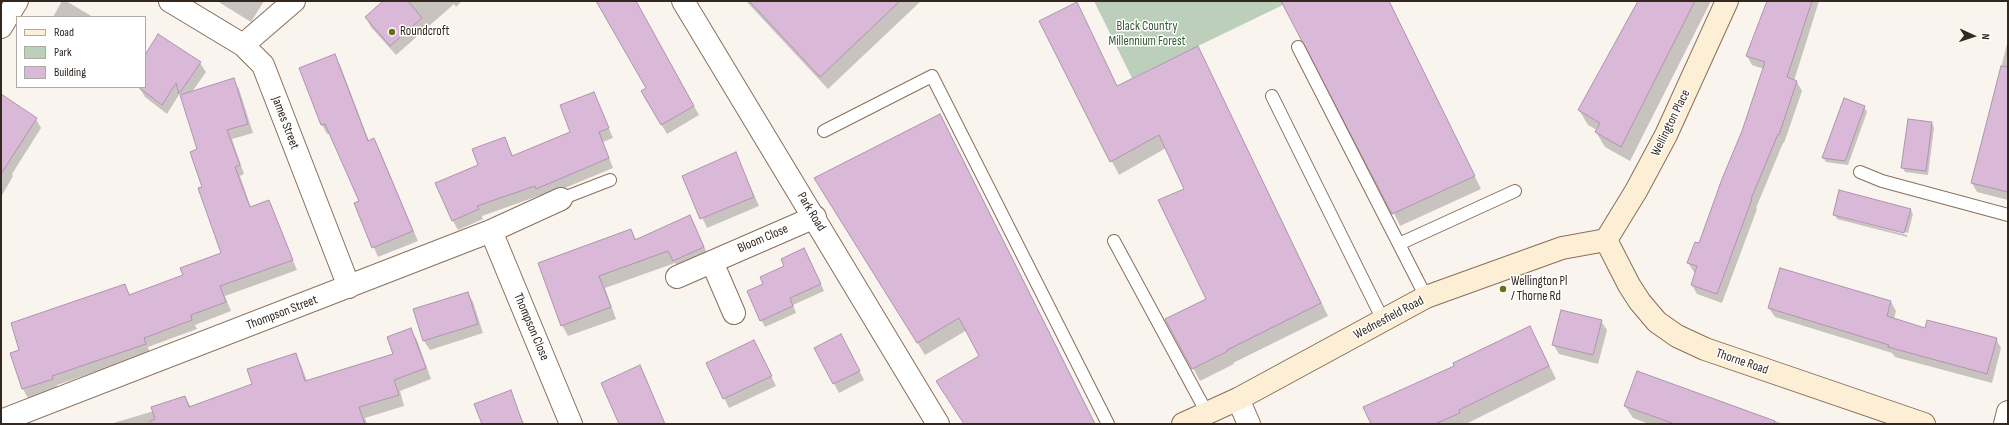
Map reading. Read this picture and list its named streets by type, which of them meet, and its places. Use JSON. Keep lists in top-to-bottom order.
{
  "streets": {
    "main road": ["Wellington Place", "Wednesfield Road", "Thorne Road"],
    "street": [
      "James Street",
      "Park Road",
      "Bloom Close",
      "Thompson Street",
      "Thompson Close"
    ]
  },
  "crossings": [
    ["James Street", "Thompson Street"],
    ["Wellington Place", "Wednesfield Road"],
    ["Wellington Place", "Thorne Road"],
    ["Park Road", "Bloom Close"],
    ["Thompson Street", "Thompson Close"],
    ["Wednesfield Road", "Thorne Road"]
  ],
  "parks": ["Black Country Millennium Forest"],
  "places": ["Roundcroft", "Wellington Pl / Thorne Rd"],
  "legend": ["Road", "Park", "Building"],
  "north": "right"
}
